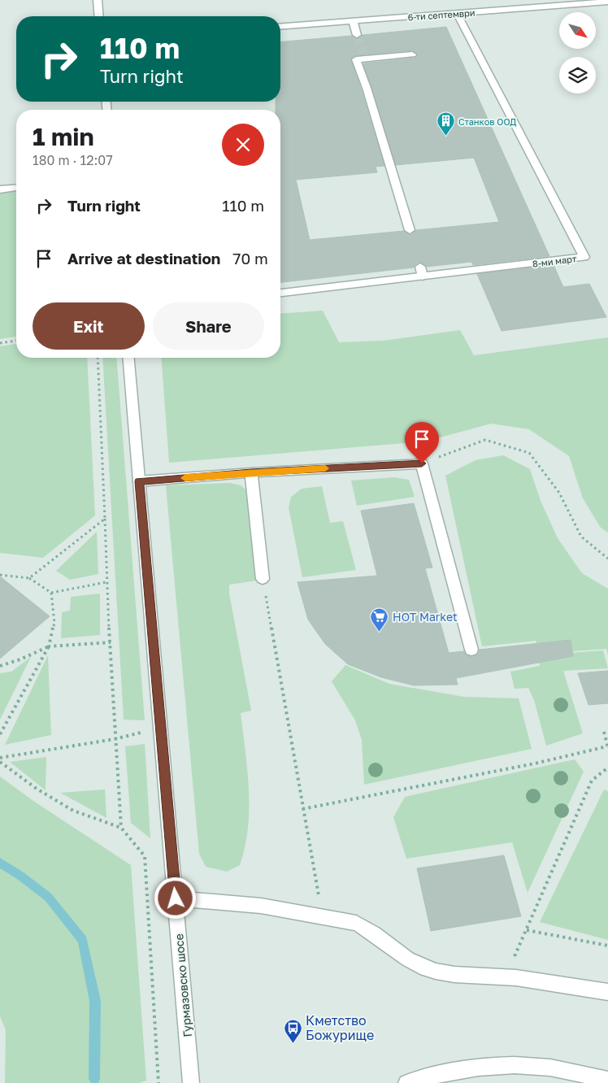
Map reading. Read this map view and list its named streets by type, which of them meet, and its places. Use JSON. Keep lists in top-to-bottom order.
{
  "streets": {
    "street": ["6-ти септември", "8-ми март", "Гурмазовско шосе"]
  },
  "crossings": [
    ["6-ти септември", "8-ми март"]
  ],
  "places": {
    "building": ["Станков ООД"],
    "supermarket": ["HOT Market"],
    "bus stop": ["Кметство Божурище"]
  },
  "north": "bottom right",
  "page": {
    "turn": ["110 m", "Turn right"],
    "heading": ["1 min", "180 m · 12:07"],
    "list": [
      {
        "name": "Turn right",
        "value": "110 m"
      },
      {
        "name": "Arrive at destination",
        "value": "70 m"
      }
    ],
    "buttons": ["Exit", "Share"]
  }
}
